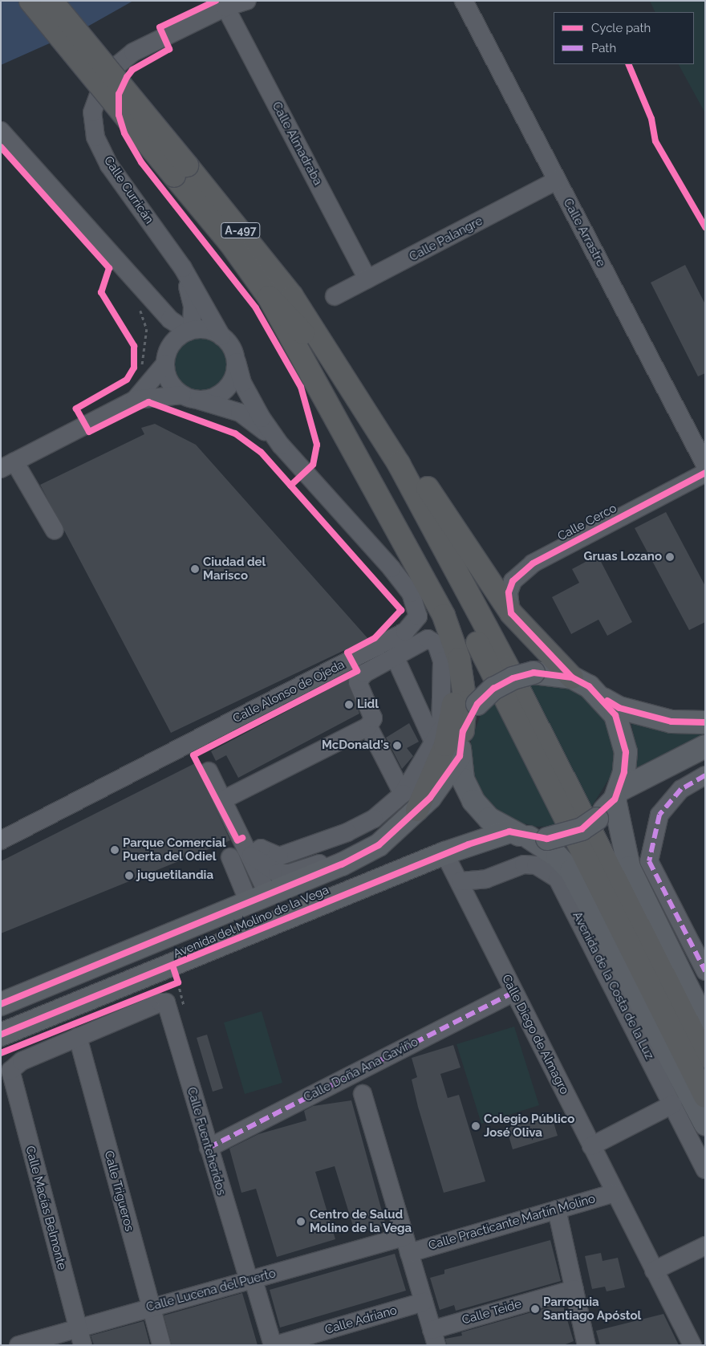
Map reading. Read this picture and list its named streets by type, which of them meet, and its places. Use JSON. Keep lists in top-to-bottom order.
{
  "streets": {
    "highway": ["A-497"],
    "main road": ["Avenida del Molino de la Vega"],
    "street": [
      "Calle Almadraba",
      "Calle Curricán",
      "Calle Arrastre",
      "Calle Palangre",
      "Calle Cerco",
      "Calle Alonso de Ojeda",
      "Avenida de la Costa de la Luz",
      "Calle Diego de Almagro",
      "Calle Doña Ana Gaviño",
      "Calle Fuenteheridos",
      "Calle Trigueros",
      "Calle Macías Belmonte",
      "Calle Practicante Martín Molino",
      "Calle Lucena del Puerto",
      "Calle Teide",
      "Calle Adriano"
    ]
  },
  "crossings": [
    ["Calle Almadraba", "Calle Curricán"],
    ["Calle Almadraba", "Calle Palangre"],
    ["Calle Curricán", "Calle Alonso de Ojeda"],
    ["Calle Arrastre", "Calle Palangre"],
    ["Avenida del Molino de la Vega", "Calle Diego de Almagro"],
    ["Avenida del Molino de la Vega", "Calle Fuenteheridos"],
    ["Avenida del Molino de la Vega", "Calle Trigueros"],
    ["Avenida del Molino de la Vega", "Calle Macías Belmonte"],
    ["Avenida de la Costa de la Luz", "Calle Diego de Almagro"],
    ["Calle Diego de Almagro", "Calle Doña Ana Gaviño"],
    ["Calle Diego de Almagro", "Calle Practicante Martín Molino"],
    ["Calle Doña Ana Gaviño", "Calle Fuenteheridos"],
    ["Calle Fuenteheridos", "Calle Lucena del Puerto"],
    ["Calle Fuenteheridos", "Calle Adriano"],
    ["Calle Trigueros", "Calle Lucena del Puerto"],
    ["Calle Macías Belmonte", "Calle Lucena del Puerto"],
    ["Calle Practicante Martín Molino", "Calle Lucena del Puerto"]
  ],
  "places": [
    "Gruas Lozano",
    "Ciudad del Marisco",
    "Lidl",
    "McDonald's",
    "Parque Comercial Puerta del Odiel",
    "juguetilandia",
    "Colegio Público José Oliva",
    "Centro de Salud Molino de la Vega",
    "Parroquia Santiago Apóstol"
  ],
  "legend": ["Cycle path", "Path"]
}
